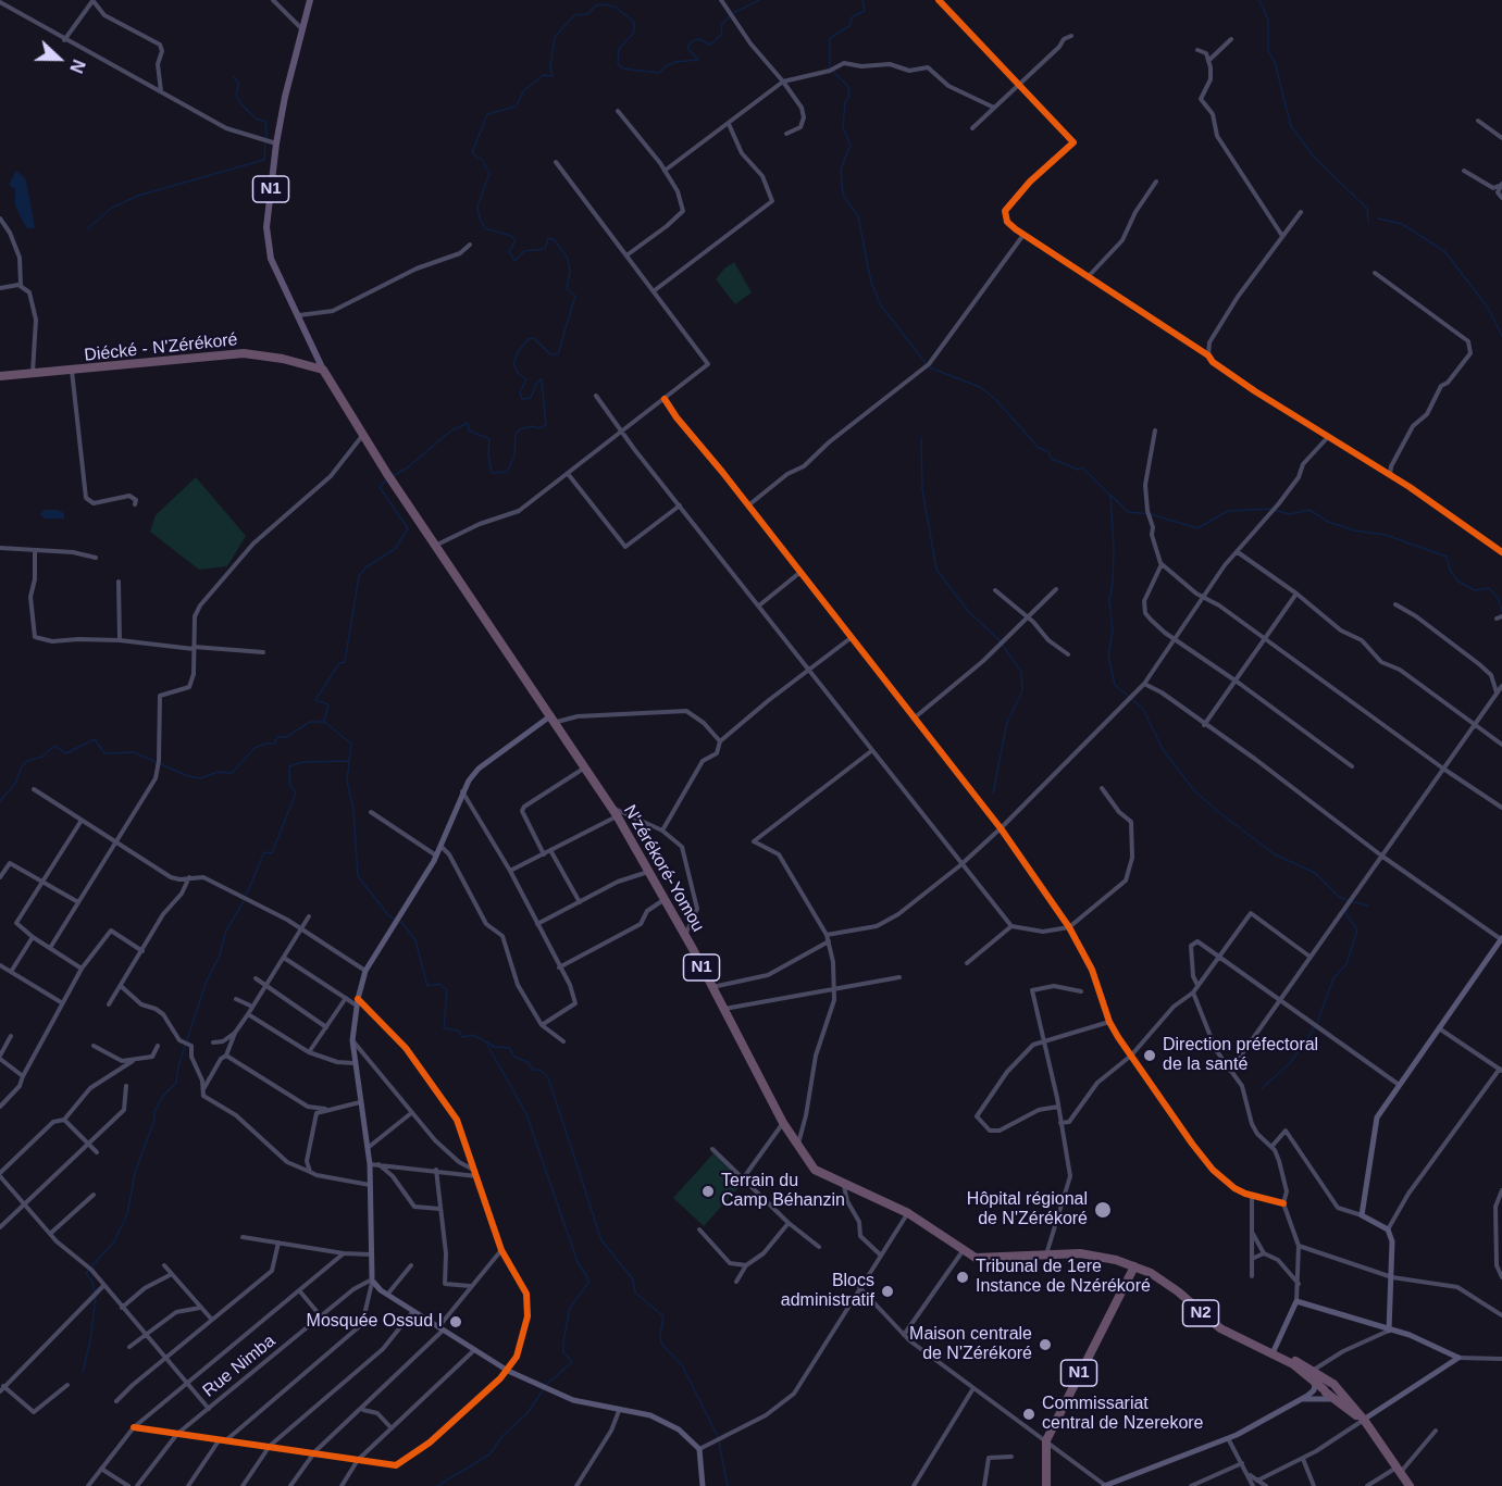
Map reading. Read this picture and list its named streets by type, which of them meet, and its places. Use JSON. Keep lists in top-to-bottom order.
{
  "streets": {
    "highway": [
      "N1",
      "Diécké - N'Zérékoré",
      "N'zérékoré-Yomou",
      "N2"
    ],
    "street": ["Rue Nimba"]
  },
  "crossings": [
    ["N1", "Diécké - N'Zérékoré"],
    ["N1", "N'zérékoré-Yomou"],
    ["N1", "N2"],
    ["Diécké - N'Zérékoré", "N'zérékoré-Yomou"],
    ["N'zérékoré-Yomou", "N2"]
  ],
  "places": [
    "Direction préfectoral de la santé",
    "Terrain du Camp Béhanzin",
    "Hôpital régional de N'Zérékoré",
    "Tribunal de 1ere Instance de Nzérékoré",
    "Blocs administratif",
    "Mosquée Ossud I",
    "Maison centrale de N'Zérékoré",
    "Commissariat central de Nzerekore"
  ],
  "north": "right"
}
